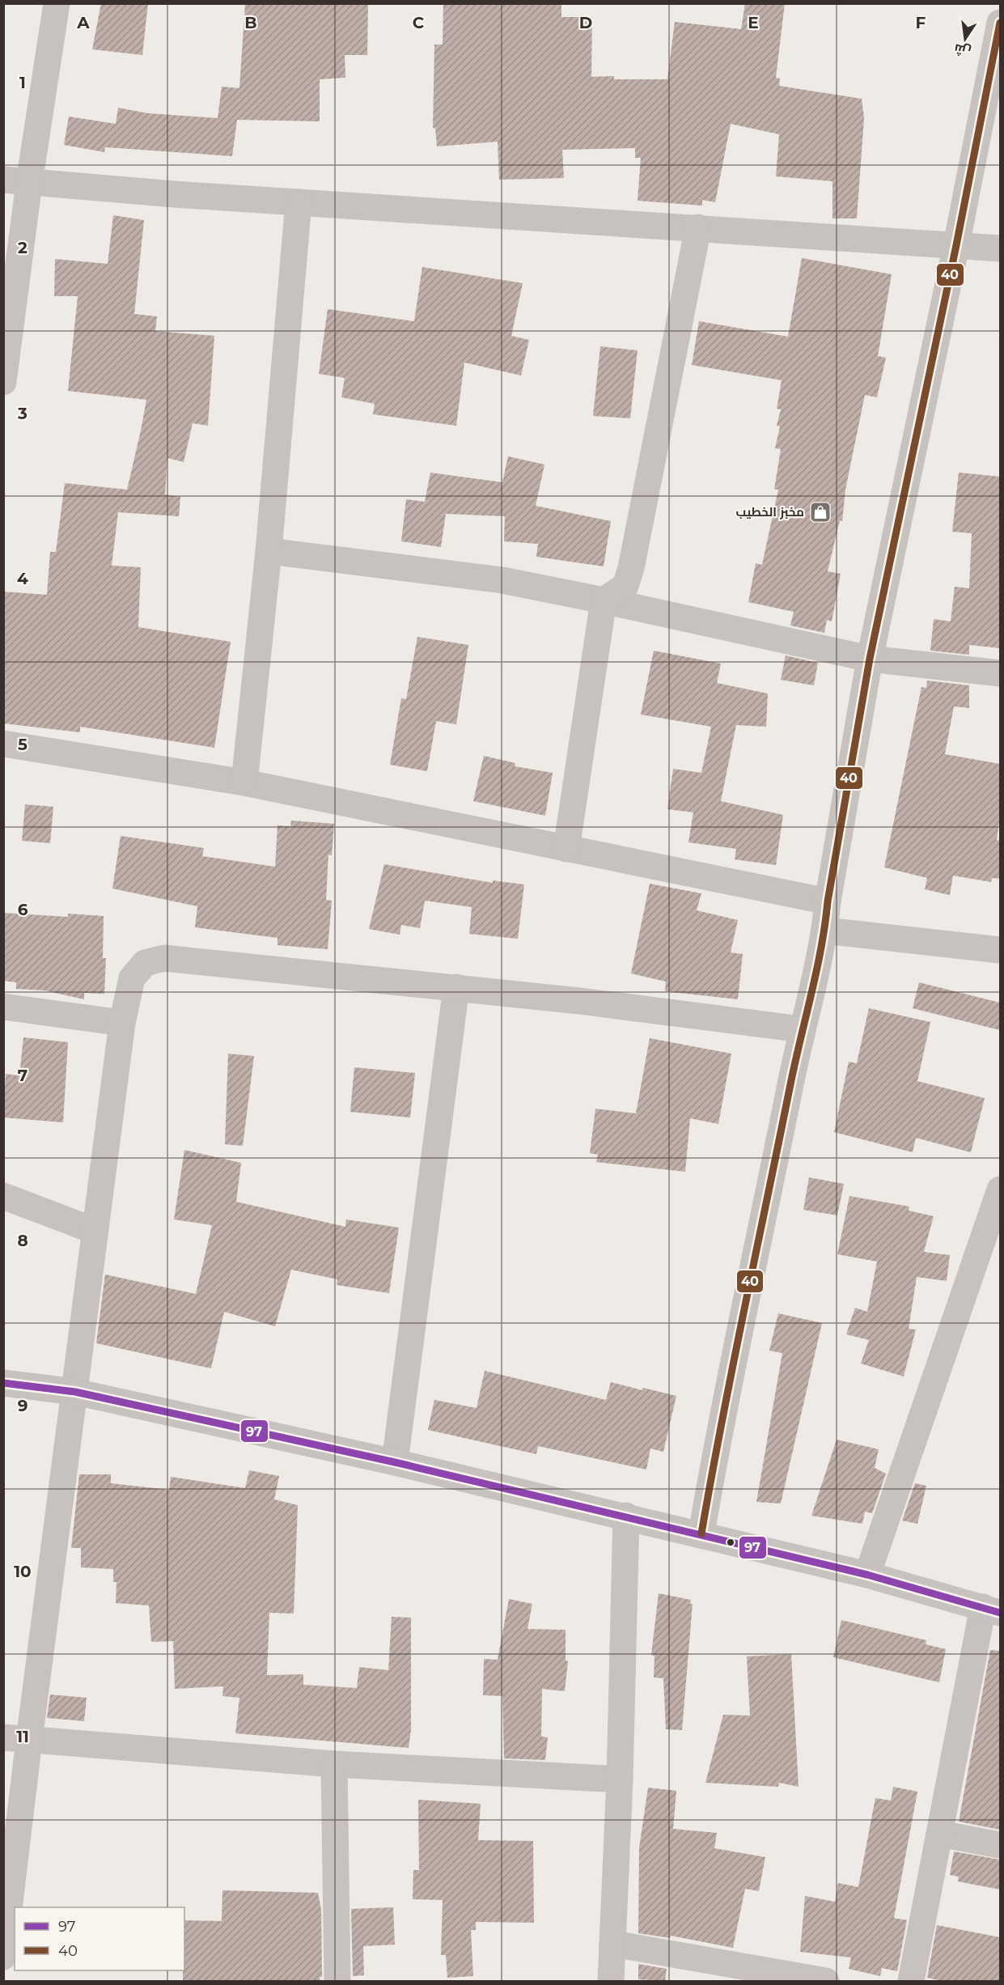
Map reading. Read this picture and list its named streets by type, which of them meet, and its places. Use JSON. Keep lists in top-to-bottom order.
{
  "places": {
    "shop": ["مخبز الخطيب"]
  },
  "lines": ["transit line 40", "transit line 97"],
  "legend": ["97", "40"],
  "north": "bottom",
  "grid": {
    "columns": [
      "A",
      "B",
      "C",
      "D",
      "E",
      "F"
    ],
    "rows": [
      "1",
      "2",
      "3",
      "4",
      "5",
      "6",
      "7",
      "8",
      "9",
      "10",
      "11"
    ]
  }
}
